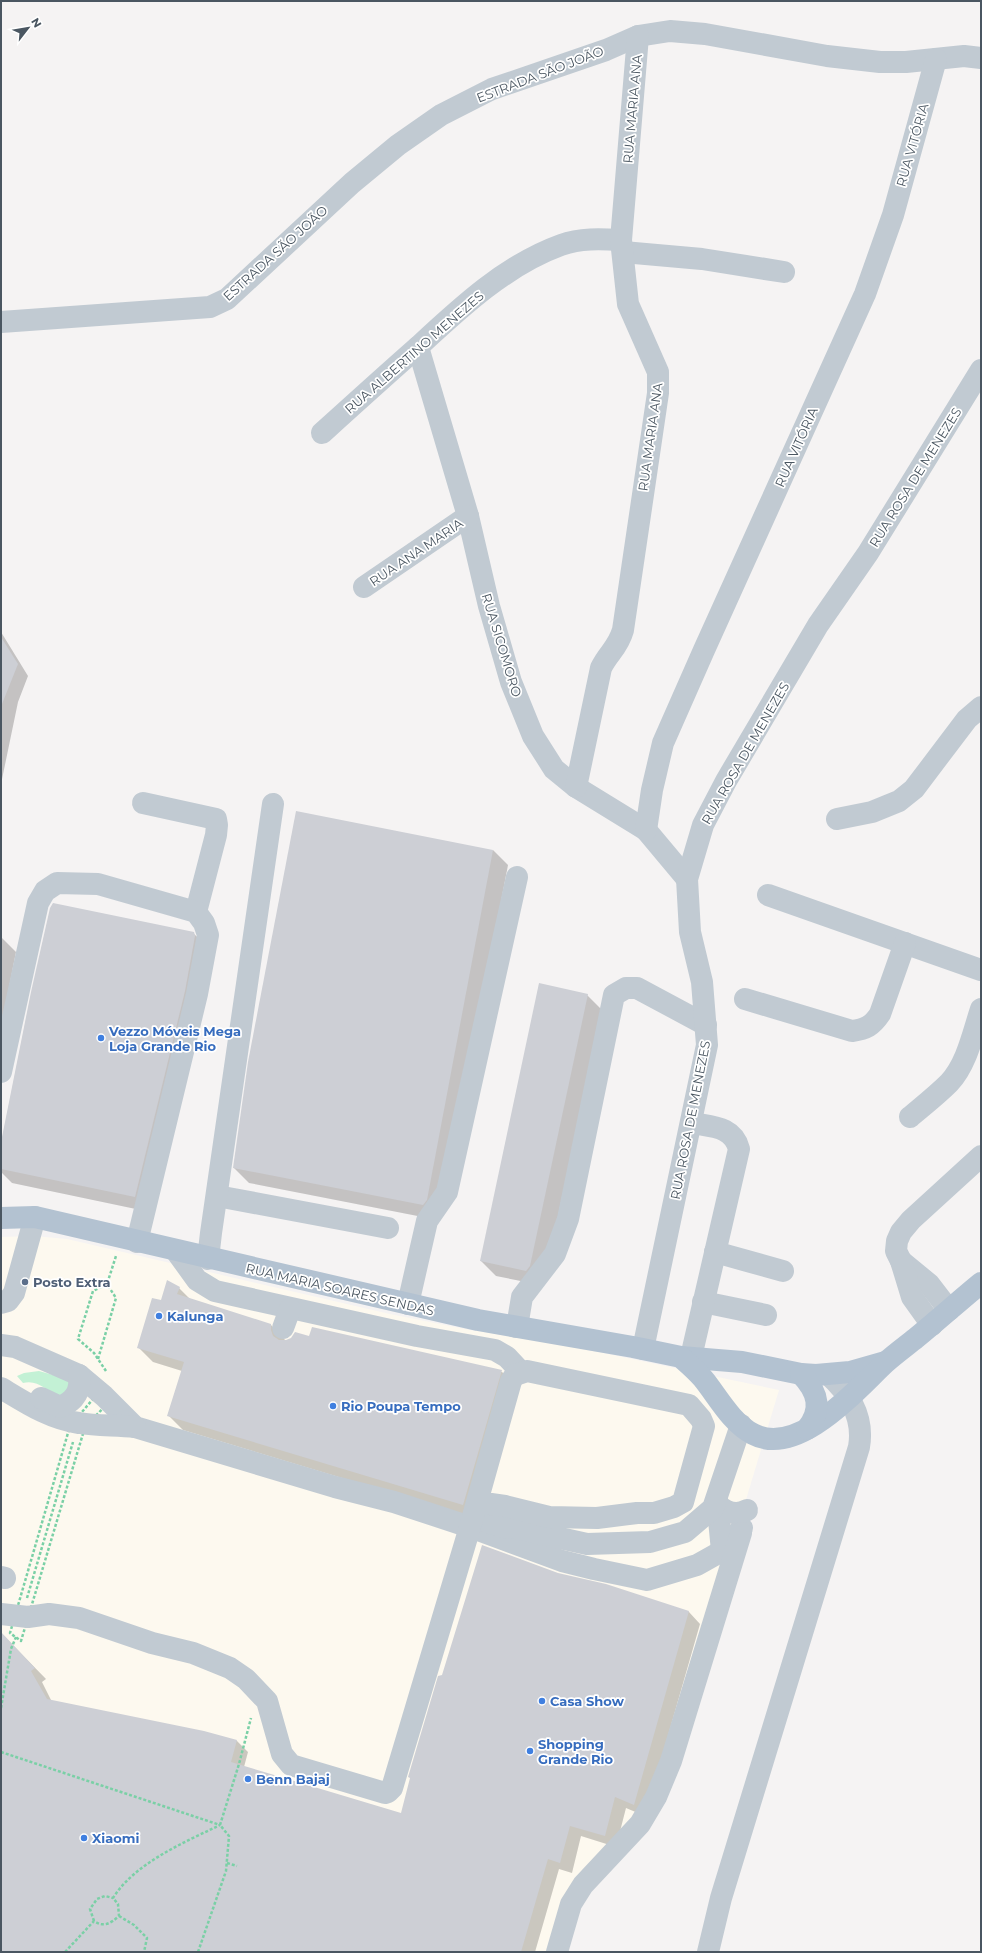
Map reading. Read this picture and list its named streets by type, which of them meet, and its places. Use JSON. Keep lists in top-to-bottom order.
{
  "streets": {
    "main road": ["RUA MARIA SOARES SENDAS"],
    "street": [
      "ESTRADA SÃO JOÃO",
      "RUA MARIA ANA",
      "RUA VITÓRIA",
      "RUA ALBERTINO MENEZES",
      "RUA ROSA DE MENEZES",
      "RUA ANA MARIA",
      "RUA SICOMORO"
    ]
  },
  "crossings": [
    ["ESTRADA SÃO JOÃO", "RUA MARIA ANA"],
    ["ESTRADA SÃO JOÃO", "RUA VITÓRIA"],
    ["RUA MARIA ANA", "RUA ALBERTINO MENEZES"],
    ["RUA MARIA ANA", "RUA SICOMORO"],
    ["RUA VITÓRIA", "RUA SICOMORO"],
    ["RUA ALBERTINO MENEZES", "RUA SICOMORO"],
    ["RUA ROSA DE MENEZES", "RUA SICOMORO"],
    ["RUA ROSA DE MENEZES", "RUA MARIA SOARES SENDAS"],
    ["RUA ANA MARIA", "RUA SICOMORO"]
  ],
  "places": [
    "Vezzo Móveis Mega Loja Grande Rio",
    "Posto Extra",
    "Kalunga",
    "Rio Poupa Tempo",
    "Casa Show",
    "Shopping Grande Rio",
    "Benn Bajaj",
    "Xiaomi"
  ],
  "north": "top right"
}
